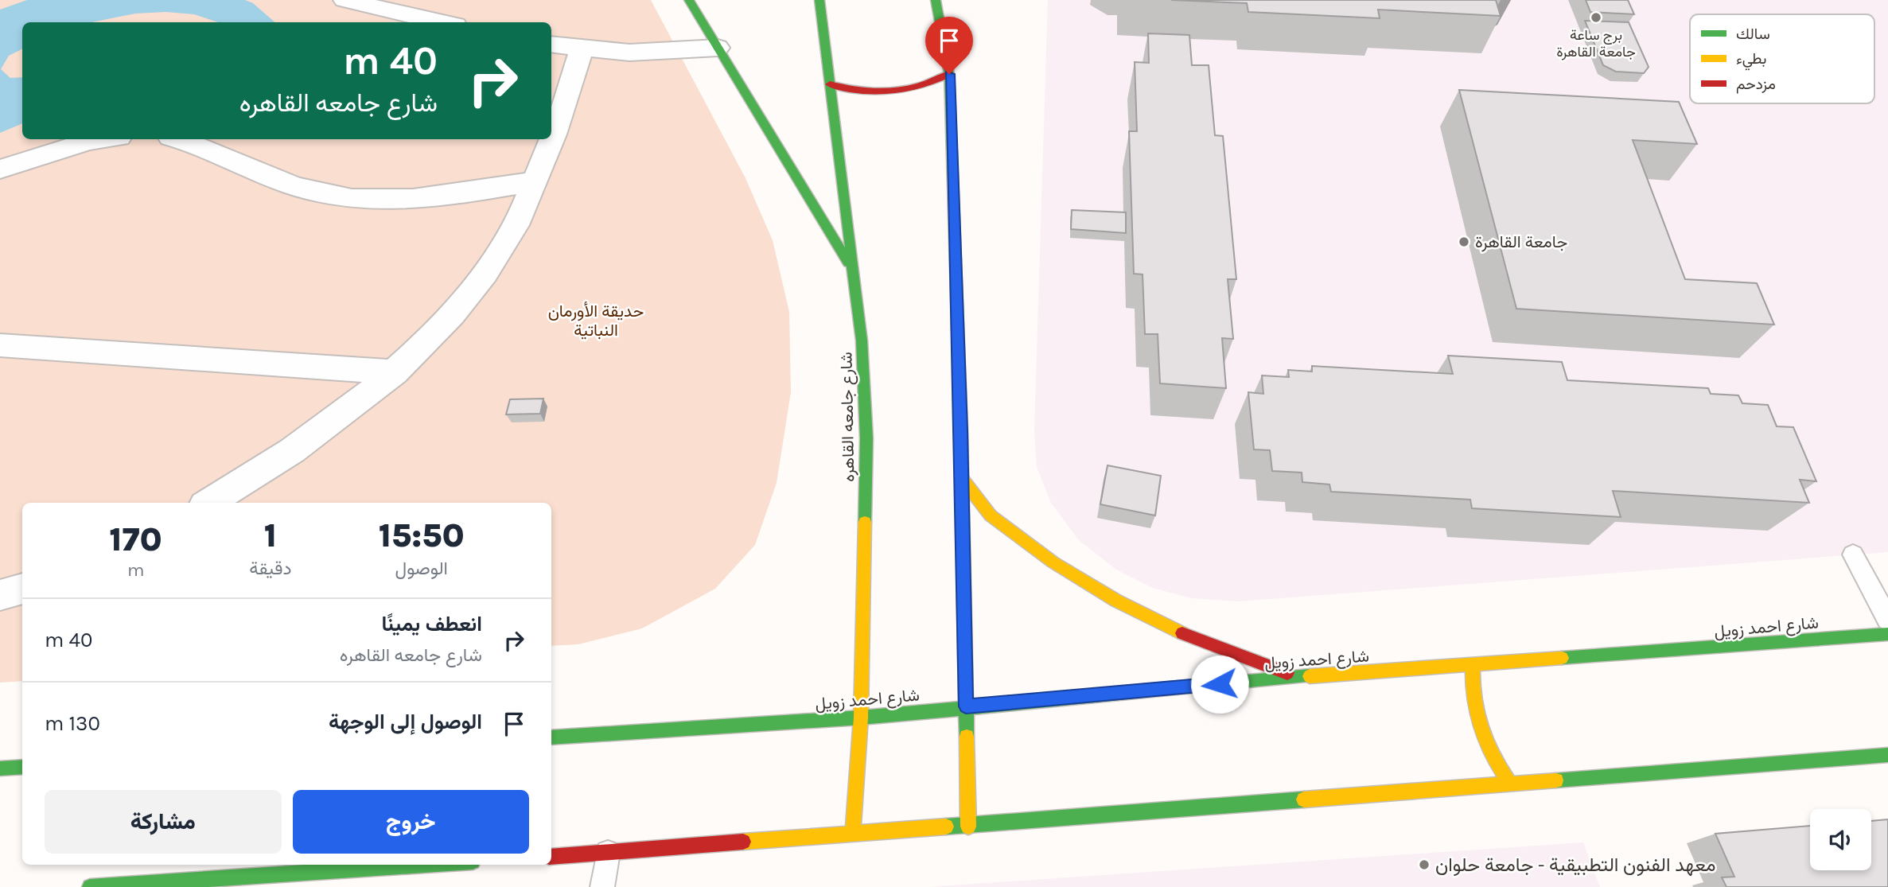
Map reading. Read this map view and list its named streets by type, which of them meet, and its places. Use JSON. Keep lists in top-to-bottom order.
{
  "streets": {
    "main road": ["شارع جامعه القاهره", "شارع احمد زويل"]
  },
  "crossings": [
    ["شارع جامعه القاهره", "شارع احمد زويل"]
  ],
  "parks": ["حديقة الأورمان النباتية"],
  "places": ["برج ساعة جامعة القاهرة", "جامعة القاهرة", "معهد الفنون التطبيقية - جامعة حلوان"],
  "legend": ["سالك", "بطيء", "مزدحم"],
  "page": {
    "turn": ["40 m", "شارع جامعه القاهره"],
    "eta": [
      "15:50",
      "الوصول",
      "1",
      "دقيقة",
      "170",
      "m"
    ],
    "list": [
      {
        "name": "انعطف يمينًا",
        "note": "شارع جامعه القاهره",
        "value": "40 m"
      },
      {
        "name": "الوصول إلى الوجهة",
        "value": "130 m"
      }
    ],
    "buttons": ["خروج", "مشاركة"]
  }
}
